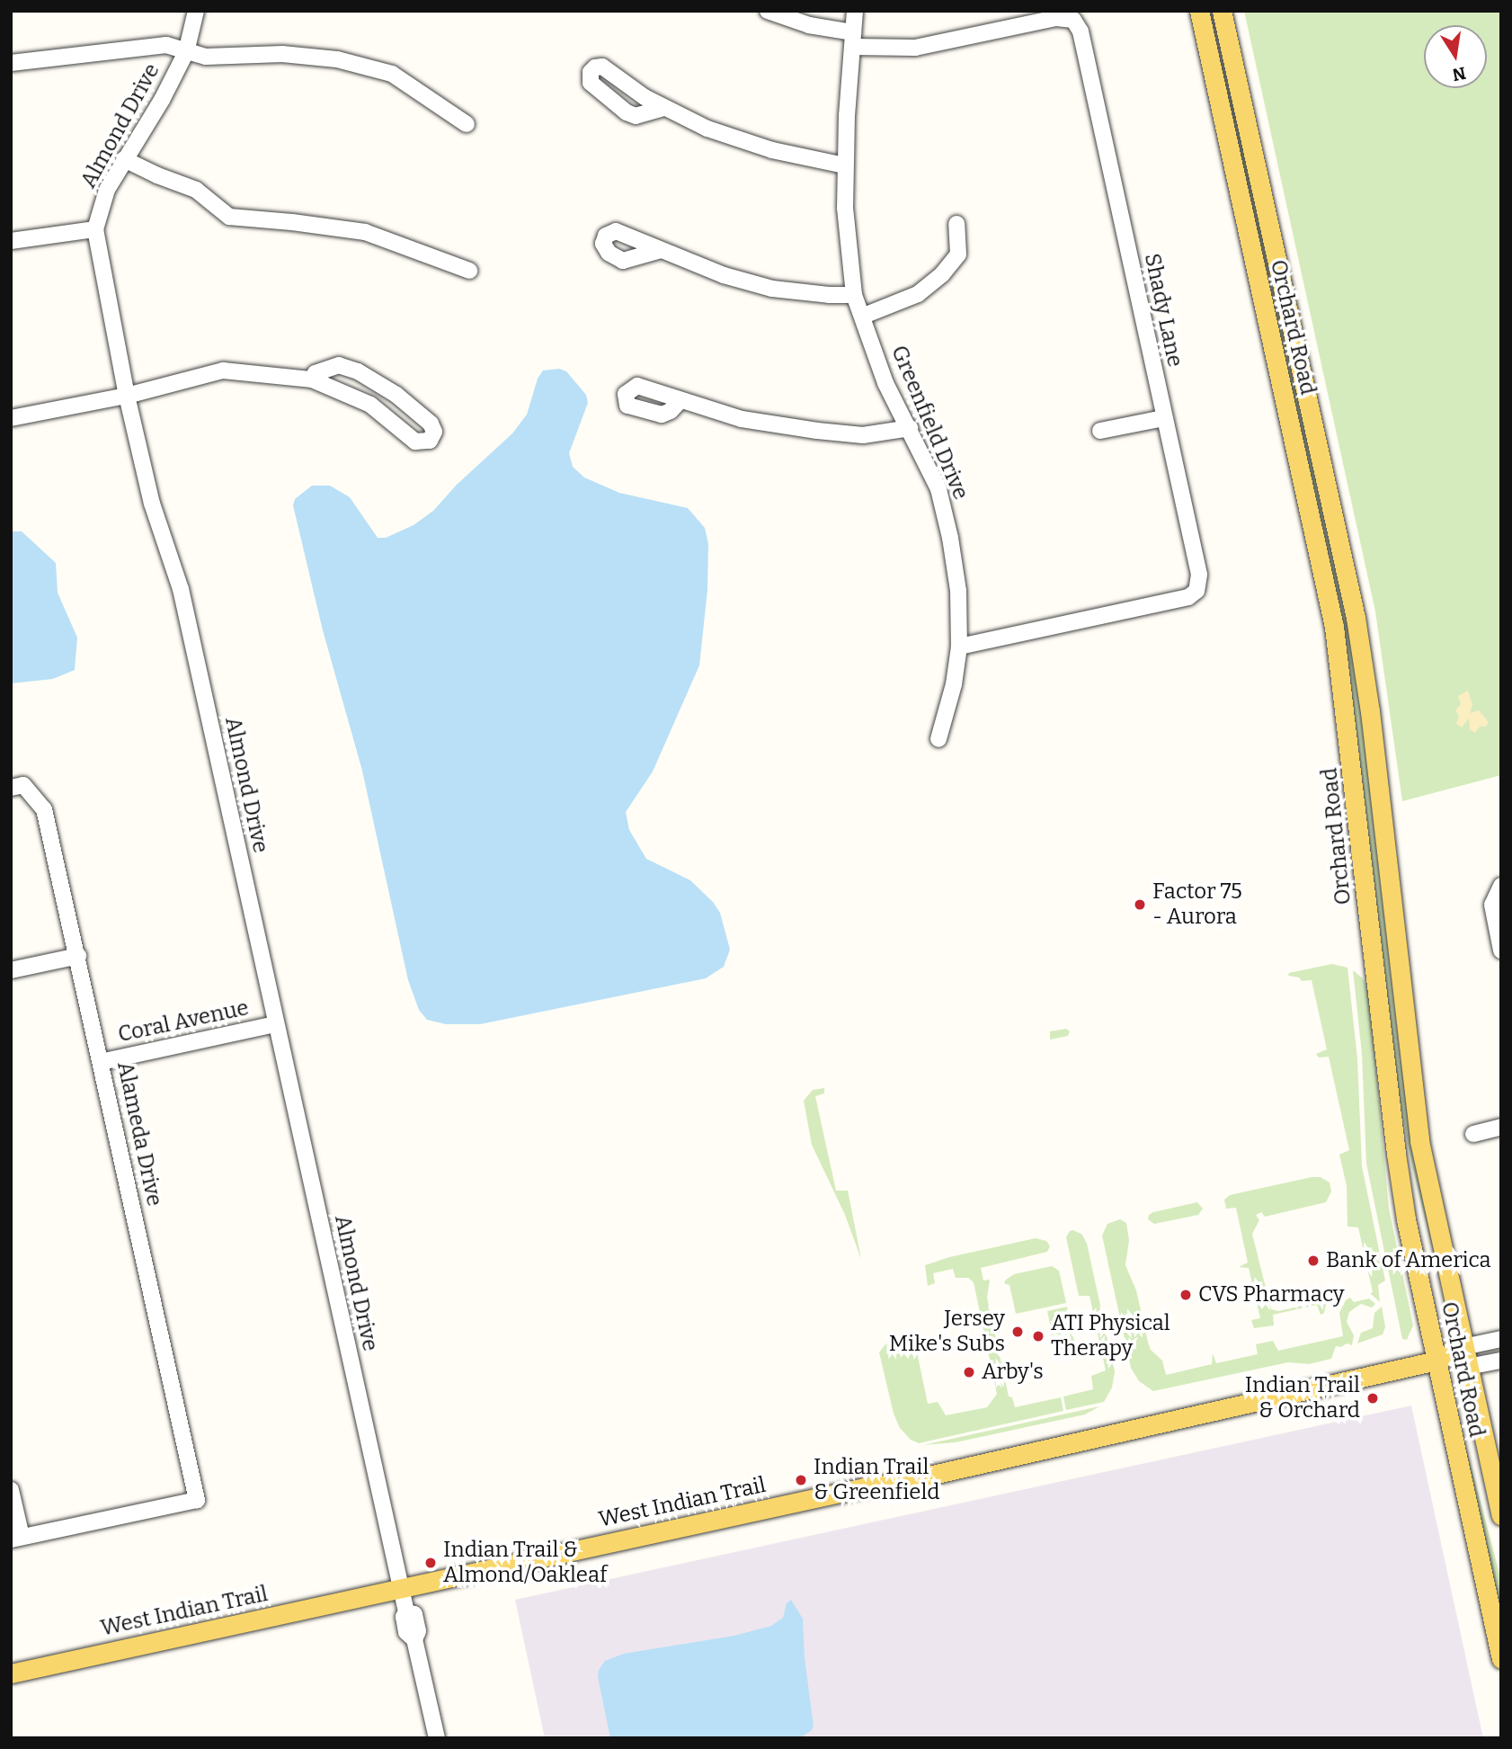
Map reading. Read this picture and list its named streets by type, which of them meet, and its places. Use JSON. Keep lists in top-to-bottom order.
{
  "streets": {
    "main road": ["Orchard Road", "West Indian Trail"],
    "street": [
      "Almond Drive",
      "Shady Lane",
      "Greenfield Drive",
      "Coral Avenue",
      "Alameda Drive"
    ]
  },
  "crossings": [
    ["Almond Drive", "Coral Avenue"],
    ["Almond Drive", "West Indian Trail"],
    ["Shady Lane", "Greenfield Drive"],
    ["Orchard Road", "West Indian Trail"],
    ["Coral Avenue", "Alameda Drive"]
  ],
  "places": [
    "Factor 75 - Aurora",
    "Bank of America",
    "CVS Pharmacy",
    "Jersey Mike's Subs",
    "ATI Physical Therapy",
    "Arby's",
    "Indian Trail & Orchard",
    "Indian Trail & Greenfield",
    "Indian Trail & Almond/Oakleaf"
  ],
  "north": "bottom"
}
